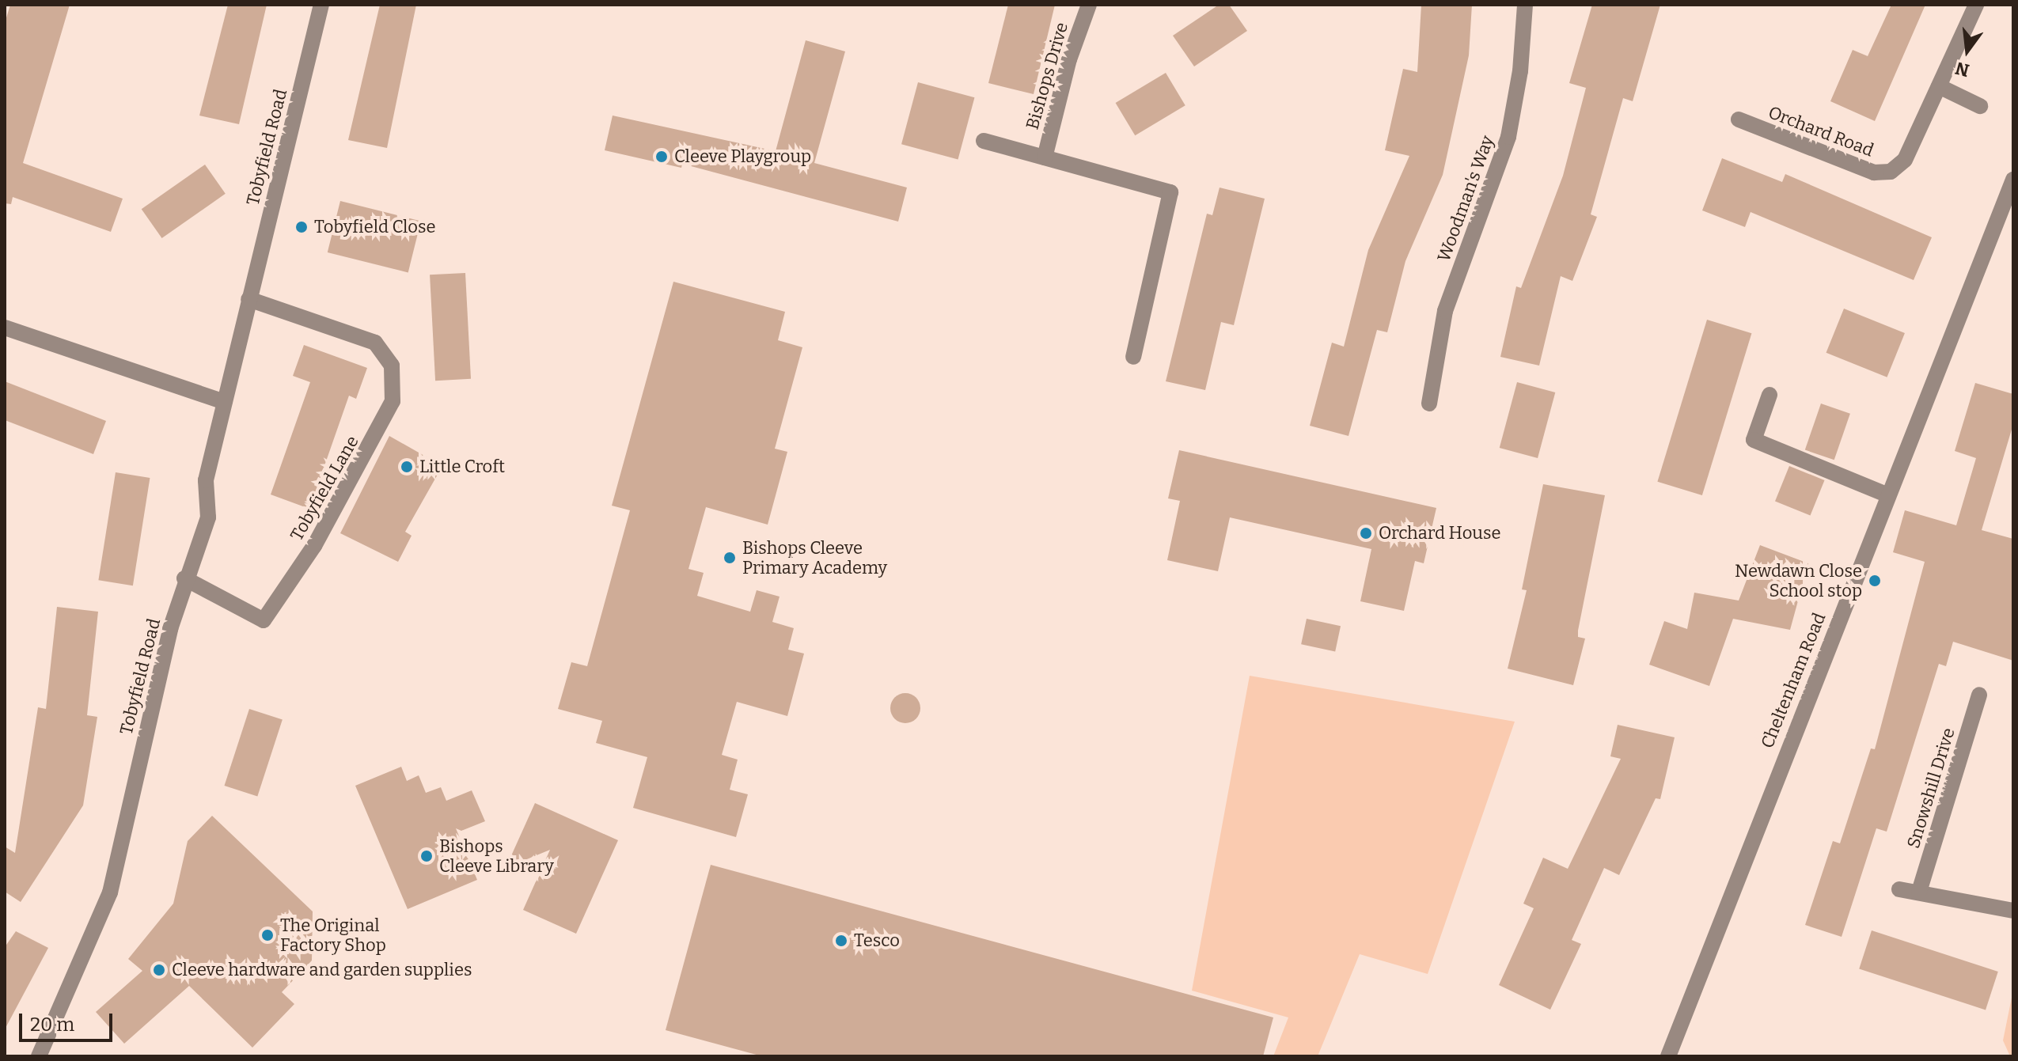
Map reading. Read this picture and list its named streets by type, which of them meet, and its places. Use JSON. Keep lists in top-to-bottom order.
{
  "streets": {
    "street": [
      "Bishops Drive",
      "Orchard Road",
      "Tobyfield Road",
      "Woodman's Way",
      "Tobyfield Lane",
      "Cheltenham Road",
      "Snowshill Drive"
    ]
  },
  "crossings": [
    ["Tobyfield Road", "Tobyfield Lane"]
  ],
  "places": [
    "Cleeve Playgroup",
    "Tobyfield Close",
    "Little Croft",
    "Orchard House",
    "Bishops Cleeve Primary Academy",
    "Newdawn Close School stop",
    "Bishops Cleeve Library",
    "The Original Factory Shop",
    "Tesco",
    "Cleeve hardware and garden supplies"
  ],
  "scale_bar": "20 m",
  "north": "bottom"
}
